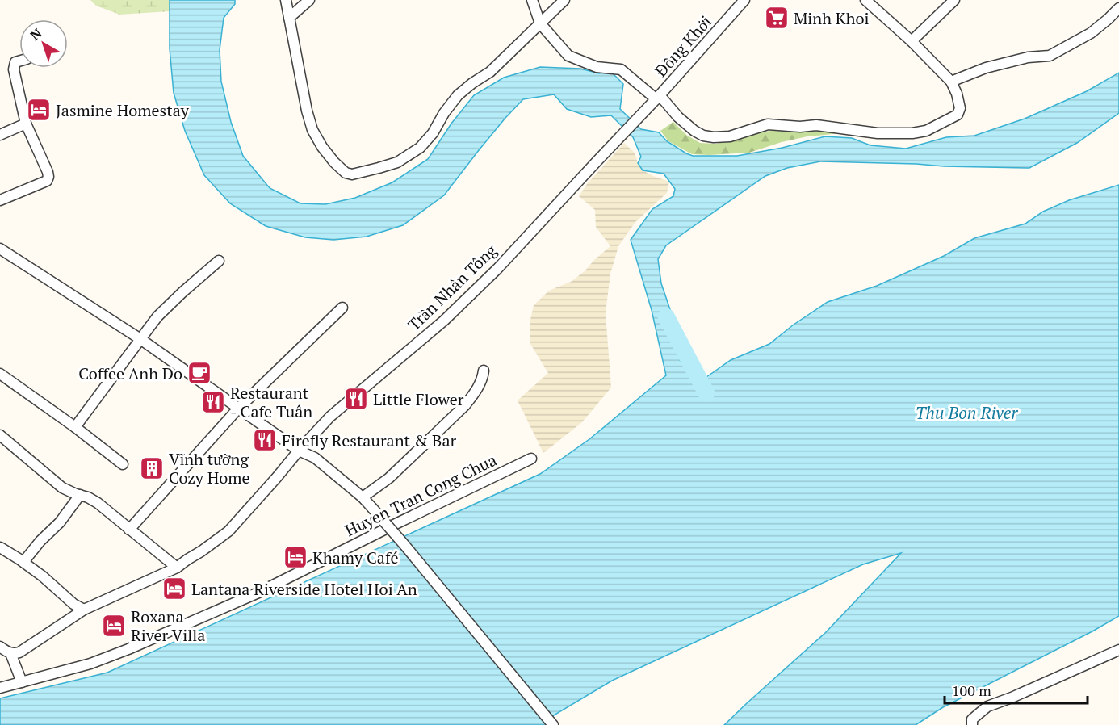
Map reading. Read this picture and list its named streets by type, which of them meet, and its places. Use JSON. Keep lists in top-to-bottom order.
{
  "streets": {
    "street": ["Đồng Khởi", "Trần Nhân Tông", "Huyen Tran Cong Chua"]
  },
  "crossings": [
    ["Đồng Khởi", "Trần Nhân Tông"]
  ],
  "water": ["Thu Bon River"],
  "places": {
    "supermarket": ["Minh Khoi"],
    "hotel": [
      "Jasmine Homestay",
      "Khamy Café",
      "Lantana Riverside Hotel Hoi An",
      "Roxana River Villa"
    ],
    "cafe": ["Coffee Anh Do"],
    "restaurant": ["Little Flower", "Restaurant - Cafe Tuân", "Firefly Restaurant & Bar"],
    "building": ["Vĩnh tường Cozy Home"]
  },
  "scale_bar": "100 m",
  "north": "top left"
}
